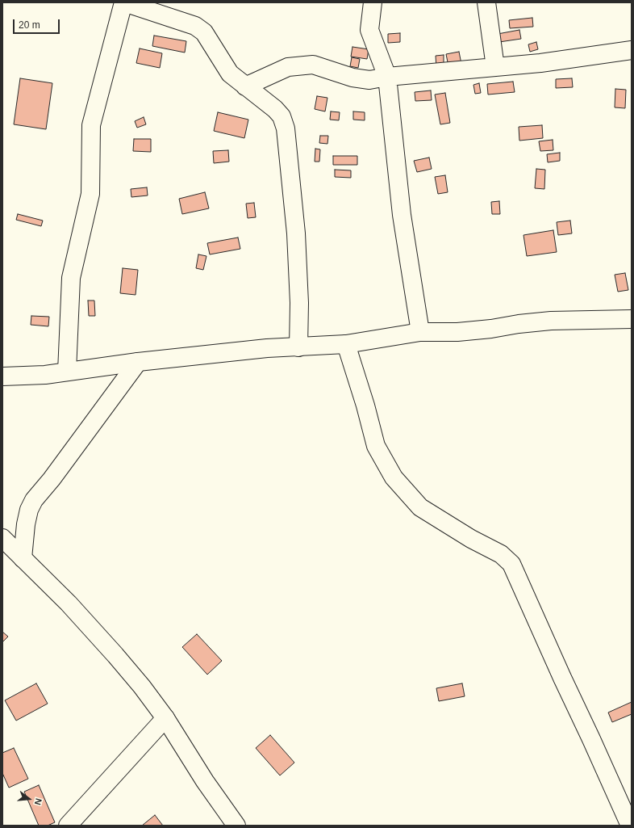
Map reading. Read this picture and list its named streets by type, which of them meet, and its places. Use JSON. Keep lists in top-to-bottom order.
{
  "scale_bar": "20 m",
  "north": "right"
}
